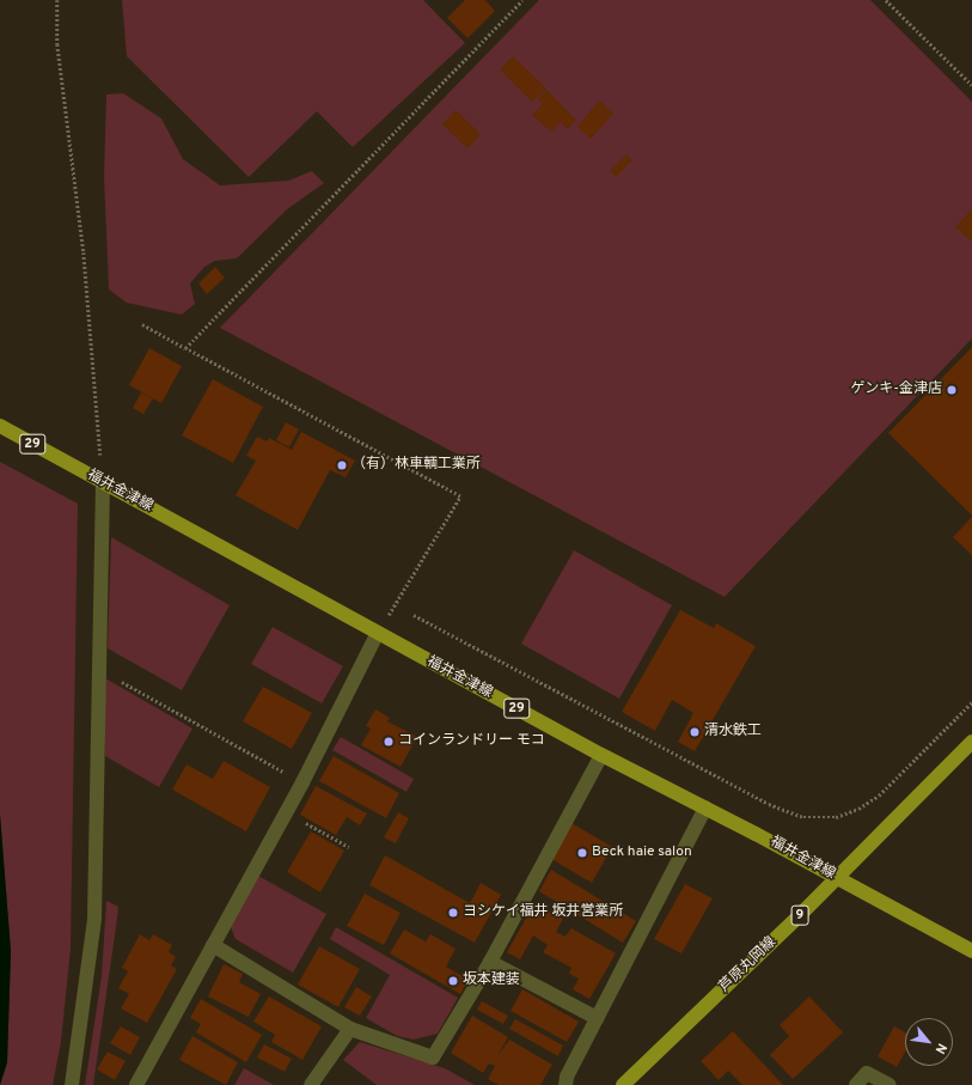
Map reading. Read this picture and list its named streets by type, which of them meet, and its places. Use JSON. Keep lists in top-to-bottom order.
{
  "streets": {
    "main road": [
      "29",
      "福井金津線",
      "9",
      "芦原丸岡線"
    ]
  },
  "crossings": [
    ["福井金津線", "芦原丸岡線"]
  ],
  "places": [
    "ゲンキ-金津店",
    "（有）林車輌工業所",
    "清水鉄工",
    "コインランドリー モコ",
    "Beck haie salon",
    "ヨシケイ福井 坂井営業所",
    "坂本建装"
  ],
  "north": "bottom right"
}
